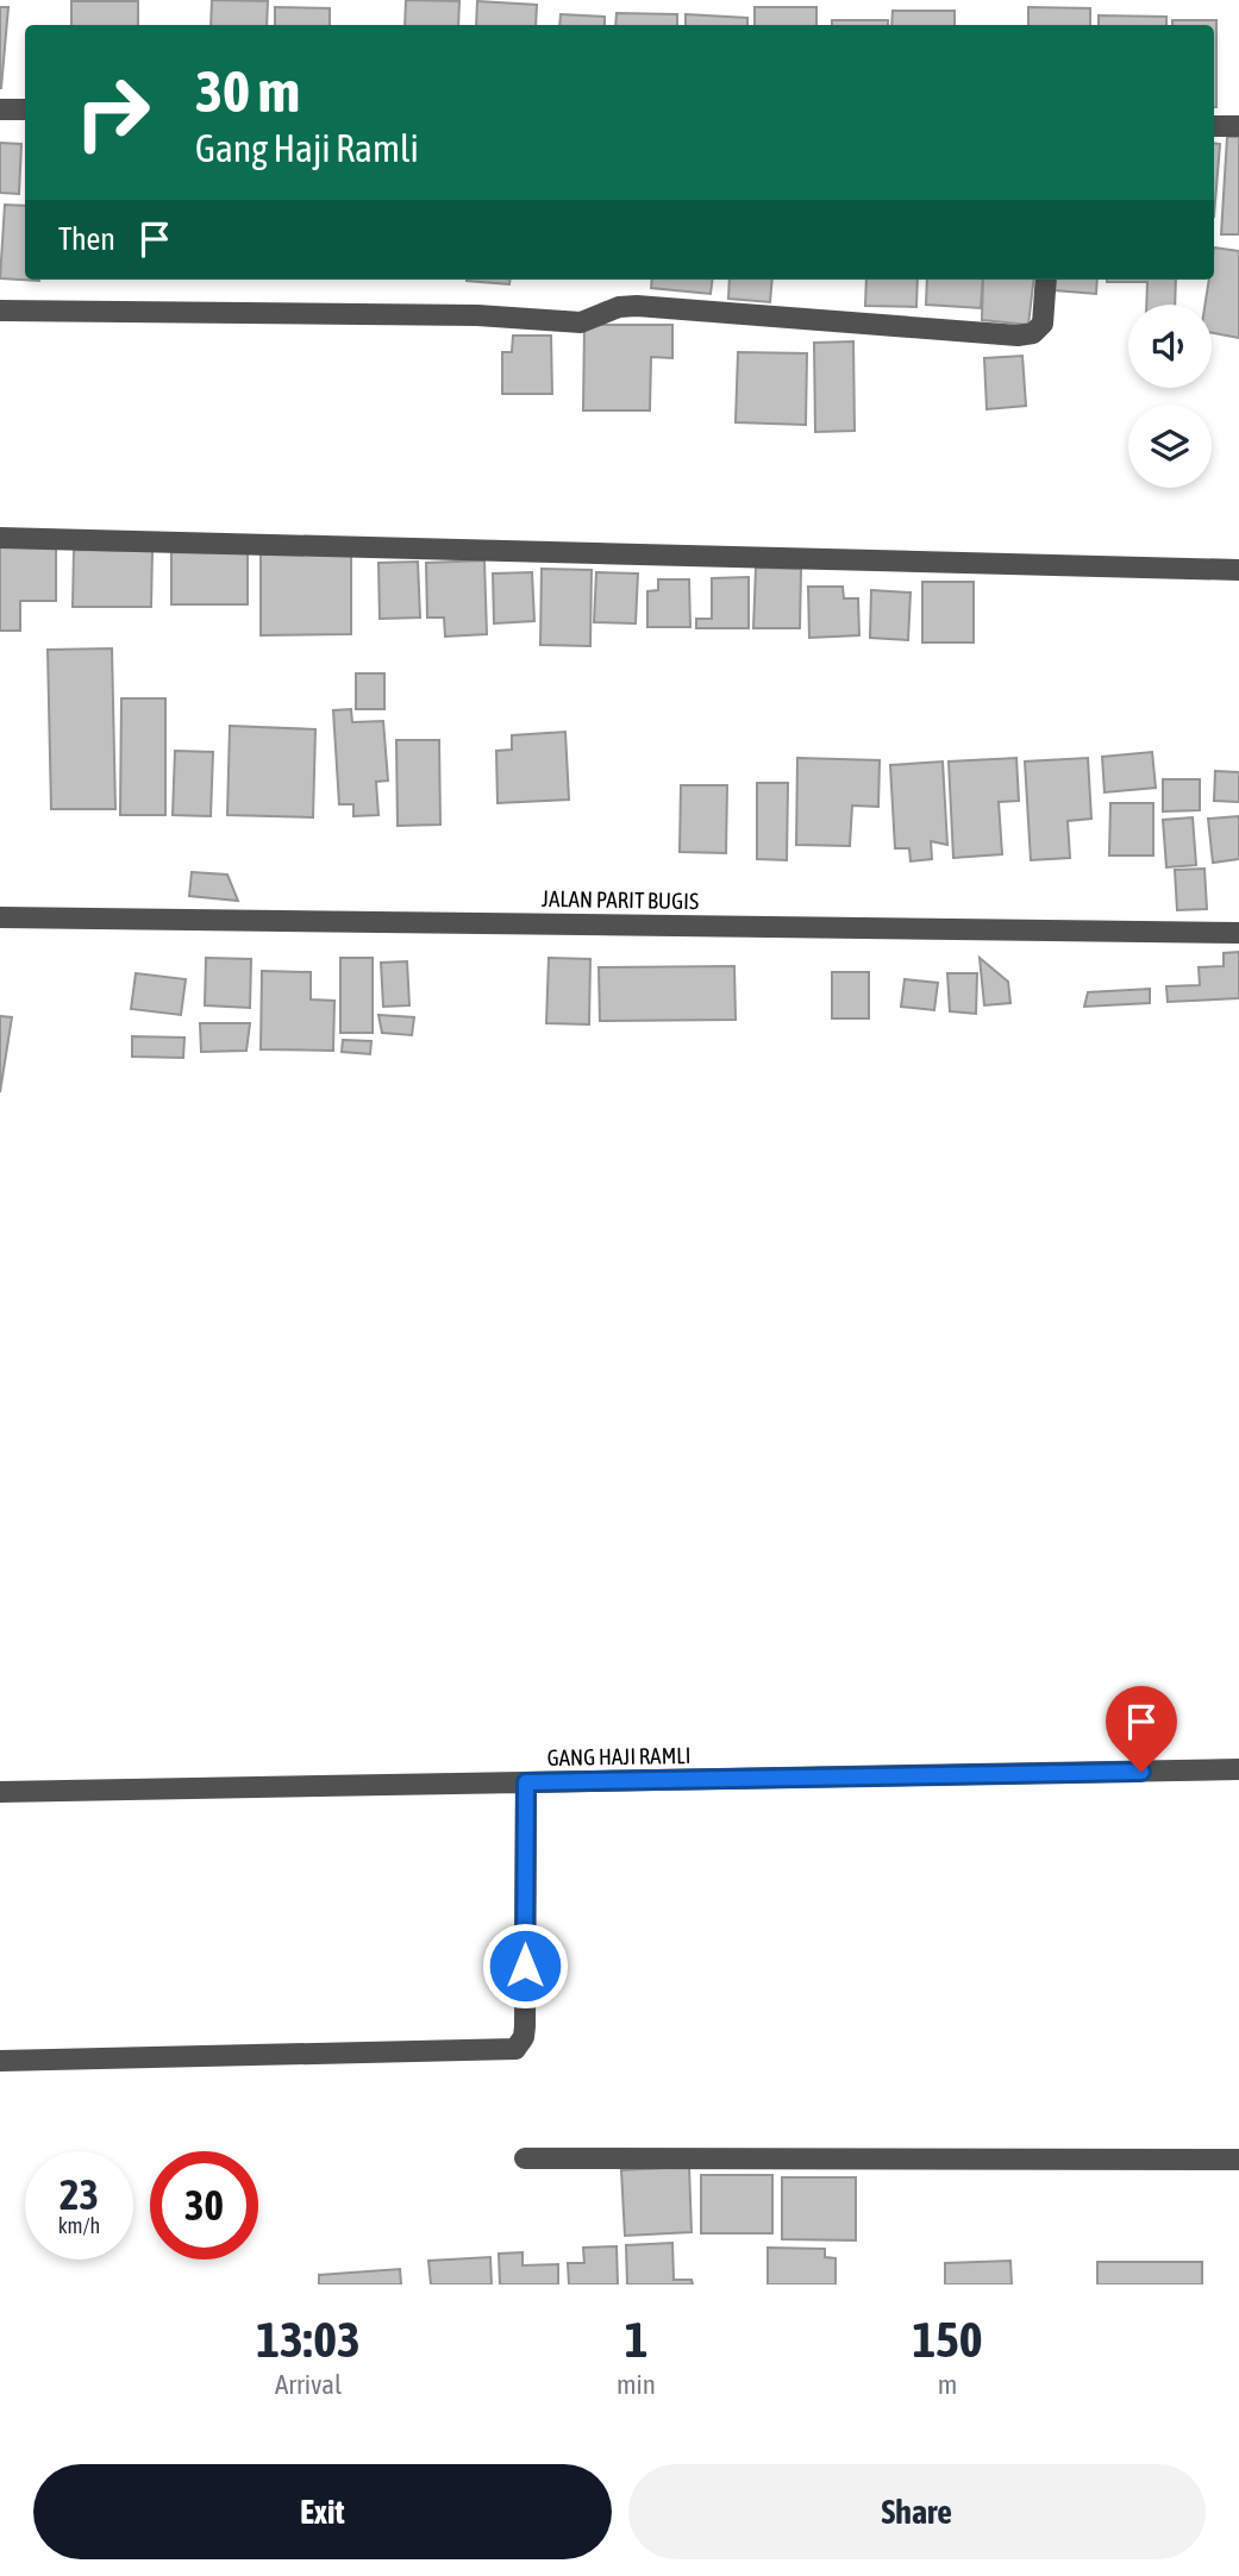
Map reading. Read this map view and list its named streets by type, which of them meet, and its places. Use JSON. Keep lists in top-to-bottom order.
{
  "streets": {
    "street": ["JALAN PARIT BUGIS", "GANG HAJI RAMLI"]
  },
  "page": {
    "turn": ["30 m", "Gang Haji Ramli"],
    "then": "Then",
    "speed": "23 km/h",
    "limit": "30",
    "eta": [
      "13:03",
      "Arrival",
      "1",
      "min",
      "150",
      "m"
    ],
    "buttons": ["Exit", "Share"]
  }
}
